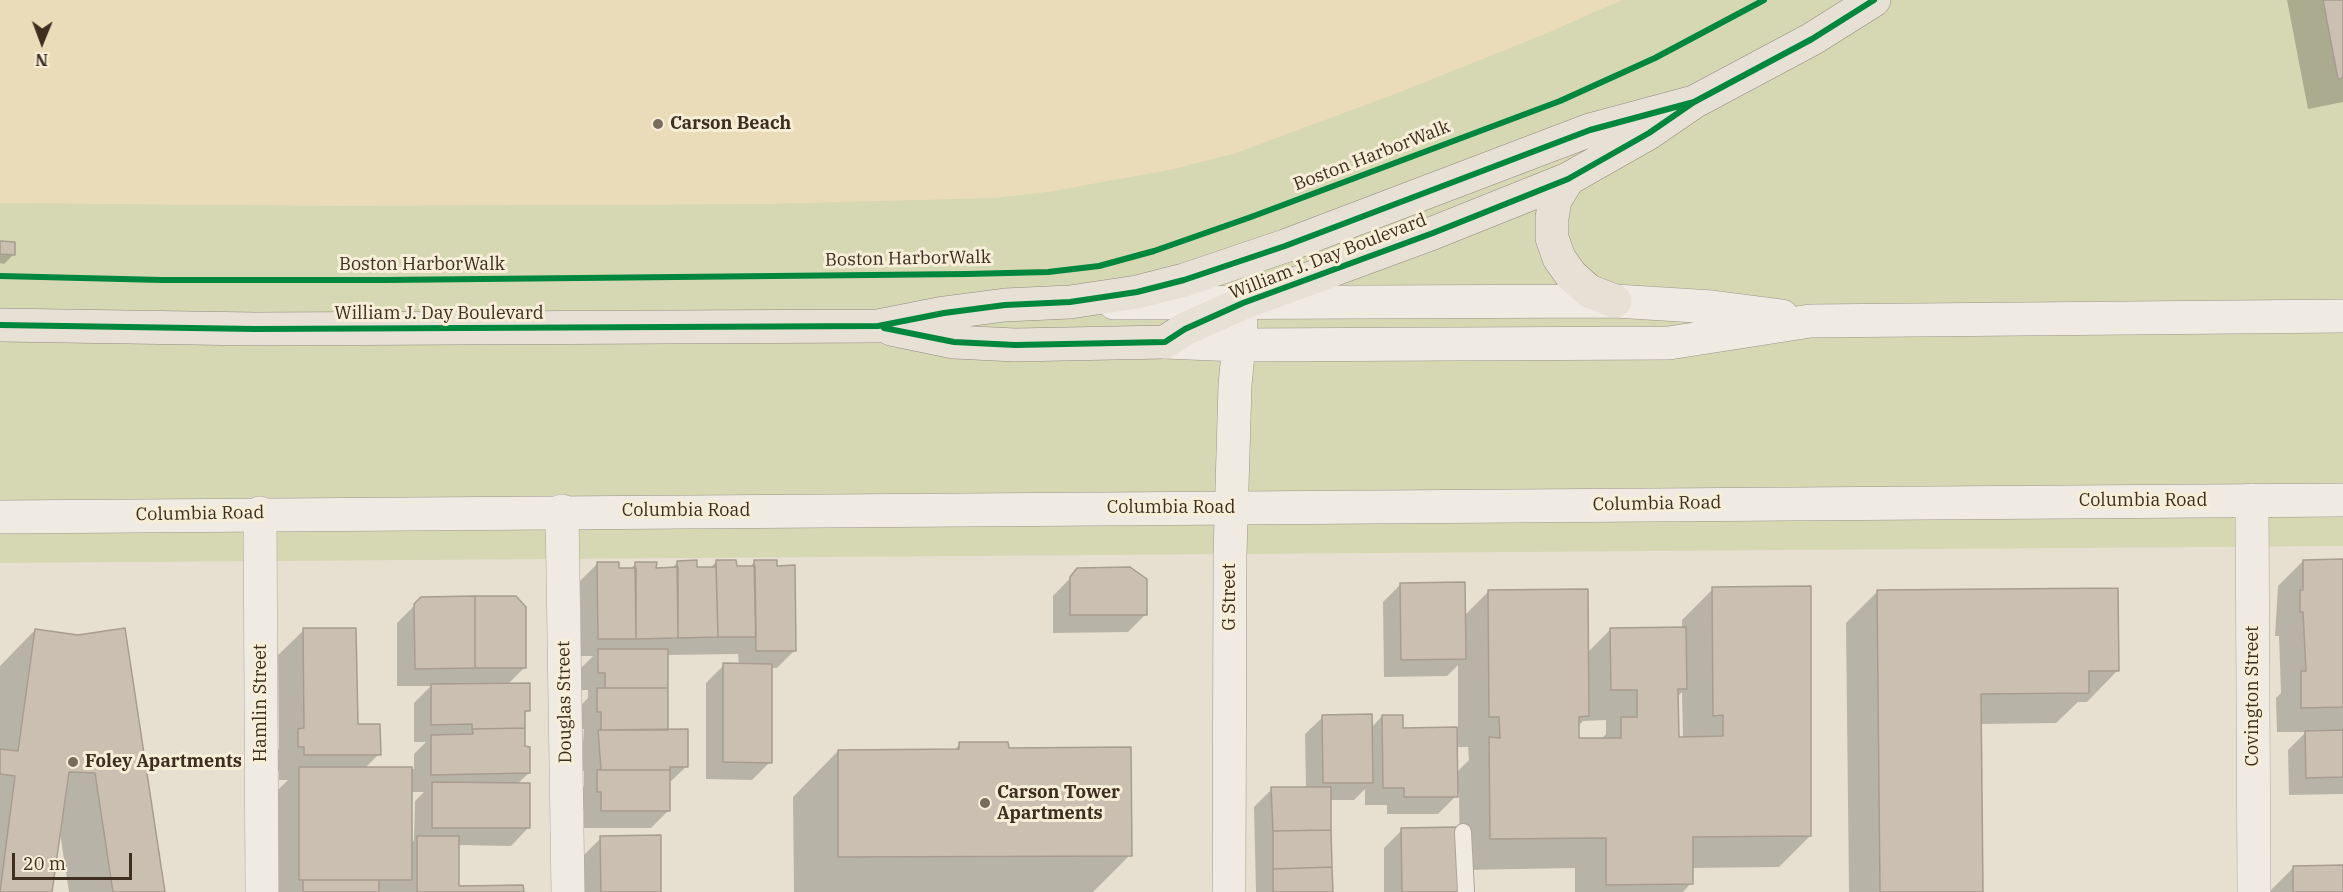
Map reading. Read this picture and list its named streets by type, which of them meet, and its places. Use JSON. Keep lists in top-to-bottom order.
{
  "streets": {
    "main road": [
      "William J. Day Boulevard",
      "Columbia Road",
      "G Street",
      "Covington Street",
      "Douglas Street",
      "Hamlin Street"
    ],
    "cycle path": ["Boston HarborWalk"]
  },
  "crossings": [
    ["William J. Day Boulevard", "G Street"],
    ["Columbia Road", "G Street"],
    ["Columbia Road", "Covington Street"],
    ["Columbia Road", "Douglas Street"],
    ["Columbia Road", "Hamlin Street"]
  ],
  "places": ["Carson Beach", "Foley Apartments", "Carson Tower Apartments"],
  "scale_bar": "20 m",
  "north": "bottom"
}
